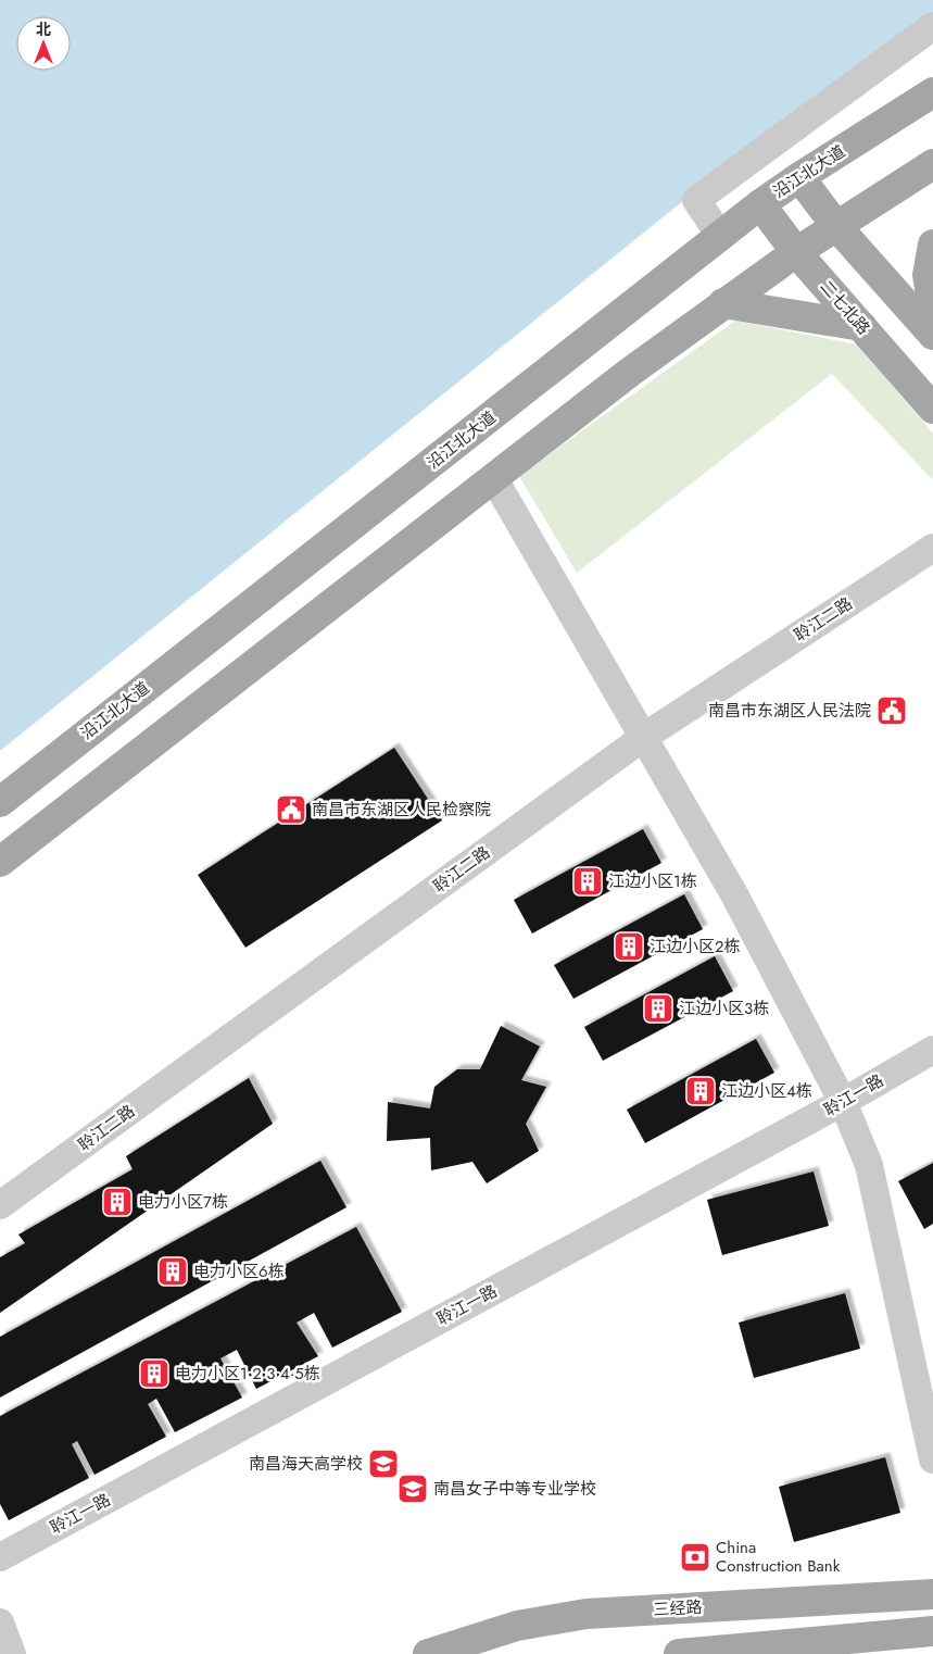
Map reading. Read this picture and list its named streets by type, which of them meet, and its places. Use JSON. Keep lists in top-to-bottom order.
{
  "streets": {
    "main road": ["沿江北大道", "二七北路", "三经路"],
    "street": ["聆江二路", "聆江一路"]
  },
  "crossings": [
    ["沿江北大道", "二七北路"]
  ],
  "places": {
    "public building": ["南昌市东湖区人民法院", "南昌市东湖区人民检察院"],
    "building": [
      "江边小区1栋",
      "江边小区2栋",
      "江边小区3栋",
      "江边小区4栋",
      "电力小区7栋",
      "电力小区6栋",
      "电力小区1·2·3·4·5栋"
    ],
    "school or university": ["南昌海天高学校", "南昌女子中等专业学校"],
    "bank": ["China Construction Bank"]
  },
  "north": "top"
}
